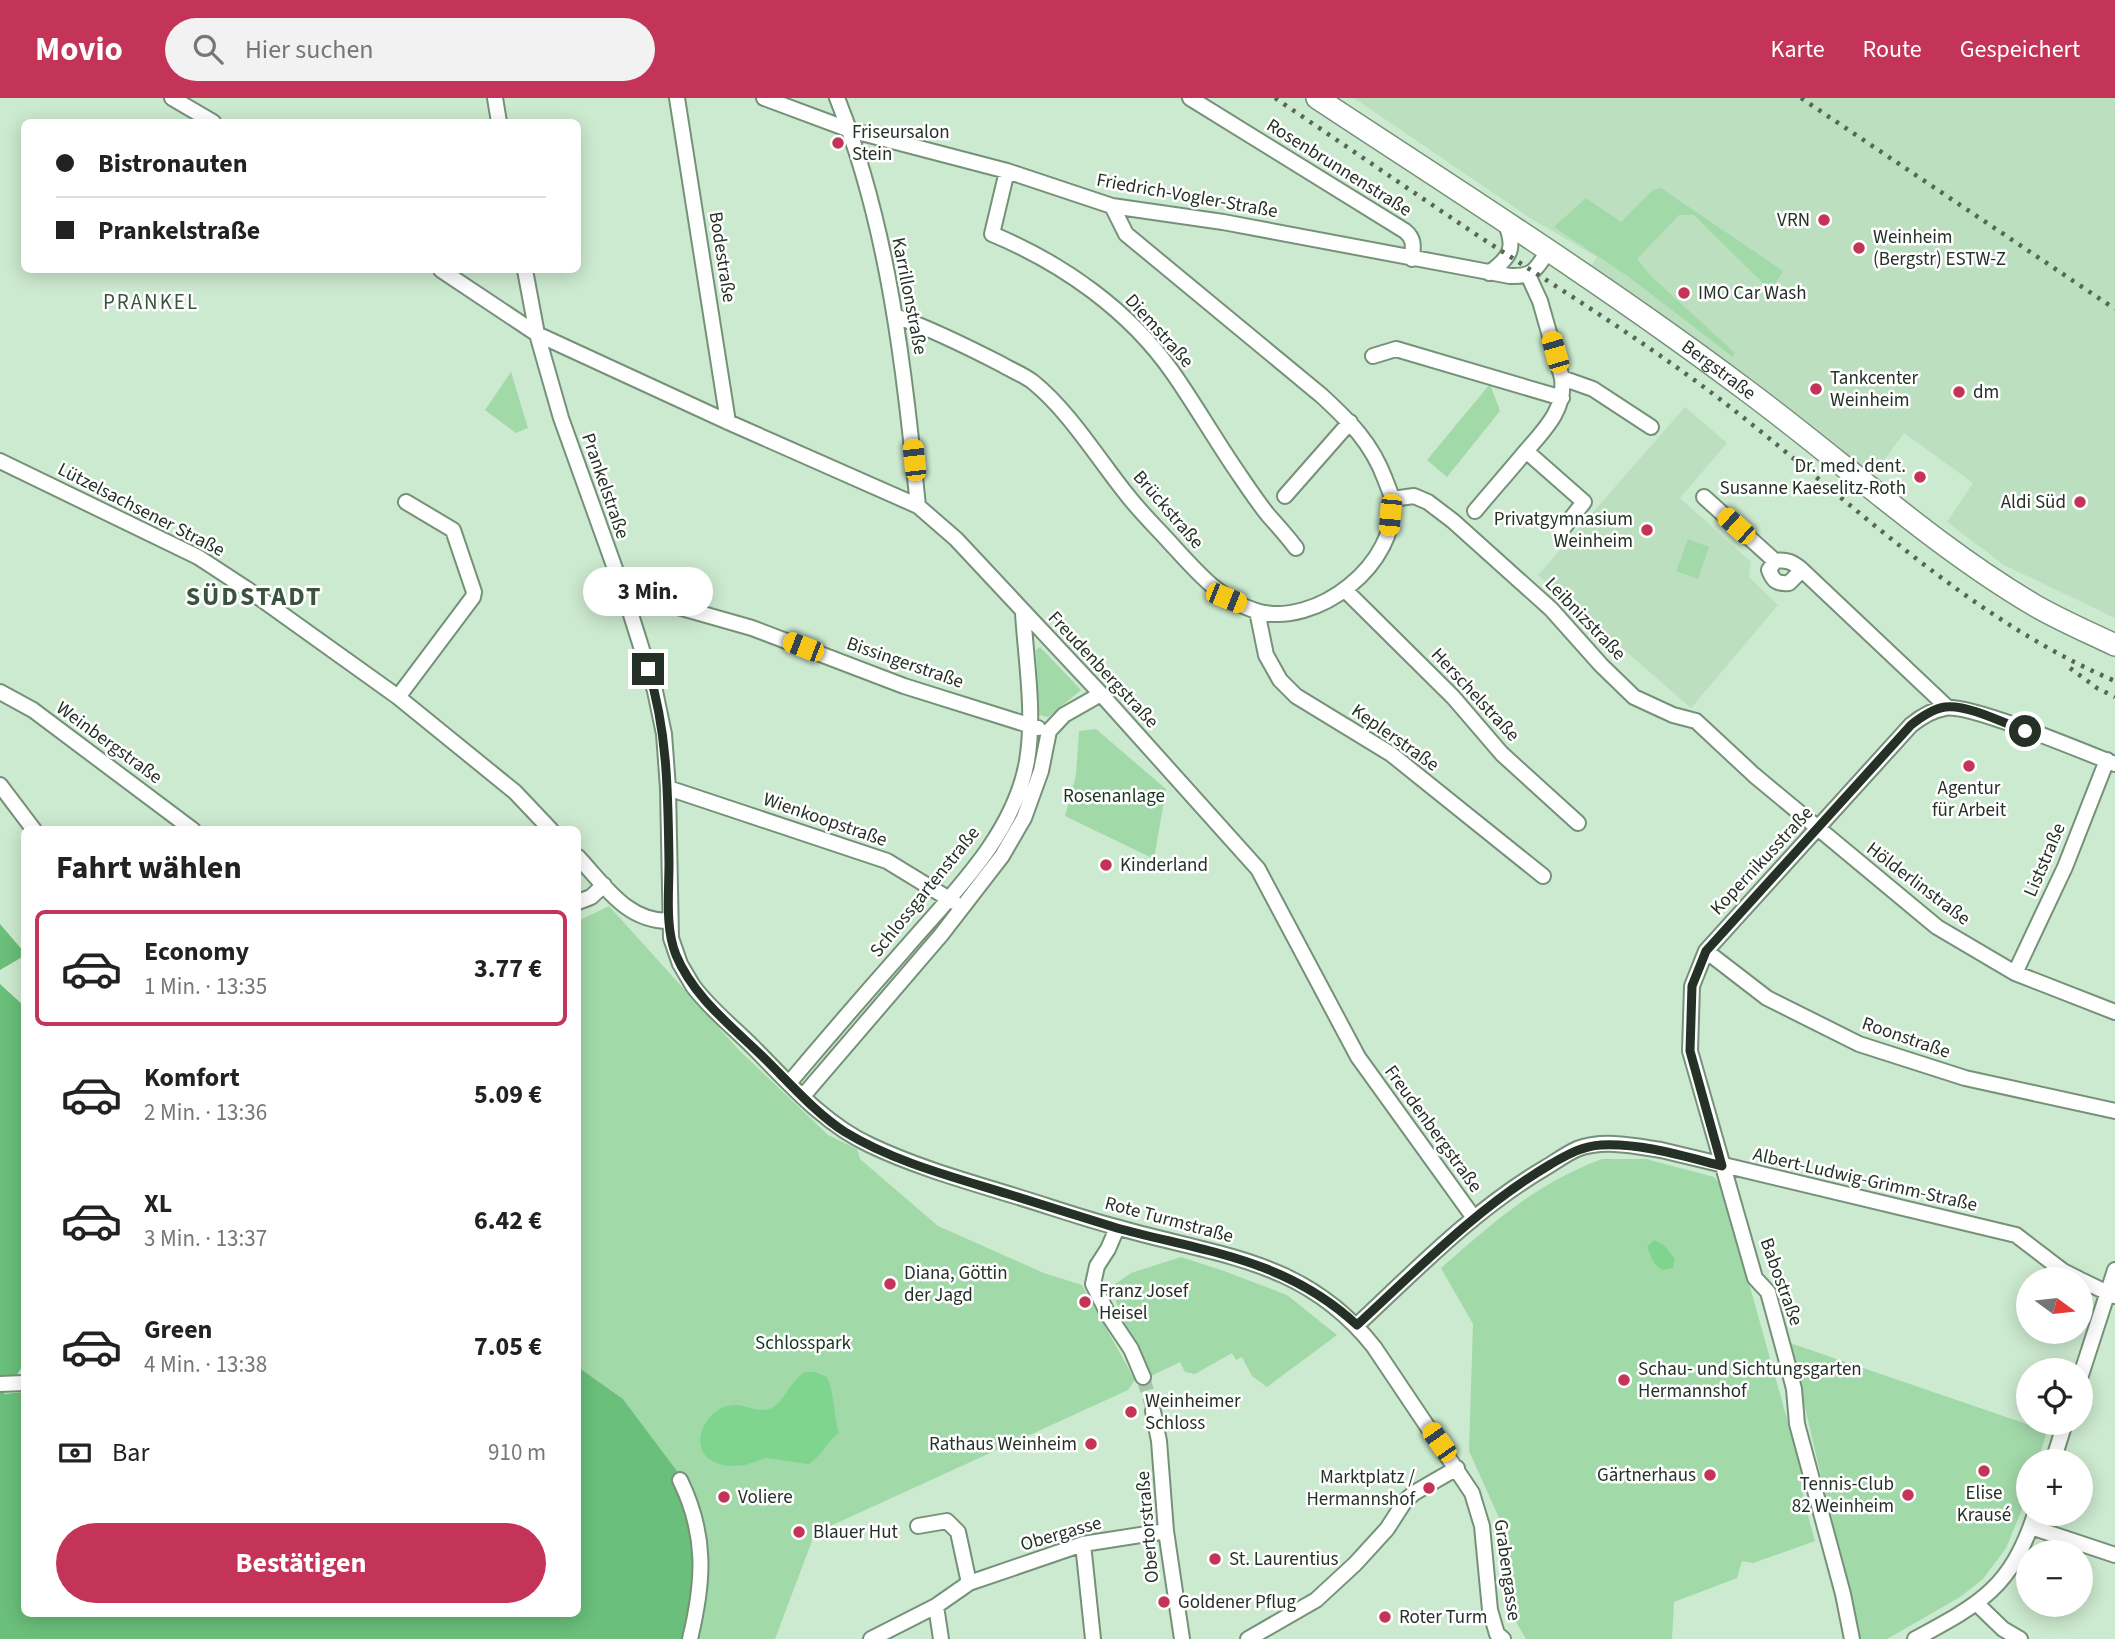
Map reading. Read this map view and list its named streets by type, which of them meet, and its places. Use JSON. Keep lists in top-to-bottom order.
{
  "streets": {
    "main road": ["Bergstraße"],
    "street": [
      "Rosenbrunnenstraße",
      "Friedrich-Vogler-Straße",
      "Bodestraße",
      "Karrillonstraße",
      "Diemstraße",
      "Prankelstraße",
      "Lützelsachsener Straße",
      "Brückstraße",
      "Leibnizstraße",
      "Bissingerstraße",
      "Freudenbergstraße",
      "Herschelstraße",
      "Keplerstraße",
      "Weinbergstraße",
      "Wienkoopstraße",
      "Liststraße",
      "Kopernikusstraße",
      "Hölderlinstraße",
      "Schlossgartenstraße",
      "Roonstraße",
      "Albert-Ludwig-Grimm-Straße",
      "Rote Turmstraße",
      "Babostraße",
      "Obertorstraße",
      "Obergasse",
      "Grabengasse"
    ]
  },
  "crossings": [
    ["Rosenbrunnenstraße", "Friedrich-Vogler-Straße"],
    ["Friedrich-Vogler-Straße", "Karrillonstraße"],
    ["Friedrich-Vogler-Straße", "Diemstraße"],
    ["Bodestraße", "Freudenbergstraße"],
    ["Karrillonstraße", "Brückstraße"],
    ["Karrillonstraße", "Freudenbergstraße"],
    ["Prankelstraße", "Bissingerstraße"],
    ["Prankelstraße", "Freudenbergstraße"],
    ["Prankelstraße", "Wienkoopstraße"],
    ["Brückstraße", "Leibnizstraße"],
    ["Brückstraße", "Herschelstraße"],
    ["Brückstraße", "Keplerstraße"],
    ["Leibnizstraße", "Kopernikusstraße"],
    ["Leibnizstraße", "Hölderlinstraße"],
    ["Bissingerstraße", "Schlossgartenstraße"],
    ["Freudenbergstraße", "Schlossgartenstraße"],
    ["Freudenbergstraße", "Albert-Ludwig-Grimm-Straße"],
    ["Wienkoopstraße", "Schlossgartenstraße"],
    ["Liststraße", "Hölderlinstraße"],
    ["Kopernikusstraße", "Hölderlinstraße"],
    ["Kopernikusstraße", "Roonstraße"],
    ["Kopernikusstraße", "Albert-Ludwig-Grimm-Straße"],
    ["Kopernikusstraße", "Babostraße"],
    ["Schlossgartenstraße", "Rote Turmstraße"],
    ["Albert-Ludwig-Grimm-Straße", "Rote Turmstraße"],
    ["Albert-Ludwig-Grimm-Straße", "Babostraße"],
    ["Rote Turmstraße", "Grabengasse"],
    ["Obertorstraße", "Obergasse"]
  ],
  "districts": ["PRANKEL", "SÜDSTADT"],
  "parks": ["Rosenanlage", "Schlosspark"],
  "places": [
    "Friseursalon Stein",
    "VRN",
    "Weinheim (Bergstr) ESTW-Z",
    "IMO Car Wash",
    "Tankcenter Weinheim",
    "dm",
    "Dr. med. dent. Susanne Kaeselitz-Roth",
    "Aldi Süd",
    "Privatgymnasium Weinheim",
    "Agentur für Arbeit",
    "Kinderland",
    "Diana, Göttin der Jagd",
    "Franz Josef Heisel",
    "Schau- und Sichtungsgarten Hermannshof",
    "Weinheimer Schloss",
    "Rathaus Weinheim",
    "Elise Krausé",
    "Gärtnerhaus",
    "Marktplatz / Hermannshof",
    "Tennis-Club 82 Weinheim",
    "Voliere",
    "Blauer Hut",
    "St. Laurentius",
    "Goldener Pflug",
    "Roter Turm"
  ],
  "north": "right",
  "page": {
    "header": "Movio",
    "search": "Hier suchen",
    "nav": ["Karte", "Route", "Gespeichert"],
    "banner": ["Bistronauten", "Prankelstraße"],
    "bubble": "3 Min.",
    "heading": "Fahrt wählen",
    "list": [
      {
        "name": "Economy",
        "note": "1 Min. · 13:35",
        "value": "3.77 €"
      },
      {
        "name": "Komfort",
        "note": "2 Min. · 13:36",
        "value": "5.09 €"
      },
      {
        "name": "XL",
        "note": "3 Min. · 13:37",
        "value": "6.42 €"
      },
      {
        "name": "Green",
        "note": "4 Min. · 13:38",
        "value": "7.05 €"
      }
    ],
    "map_buttons": ["+", "−"],
    "pay": ["Bar", "910 m"],
    "buttons": "Bestätigen"
  }
}
